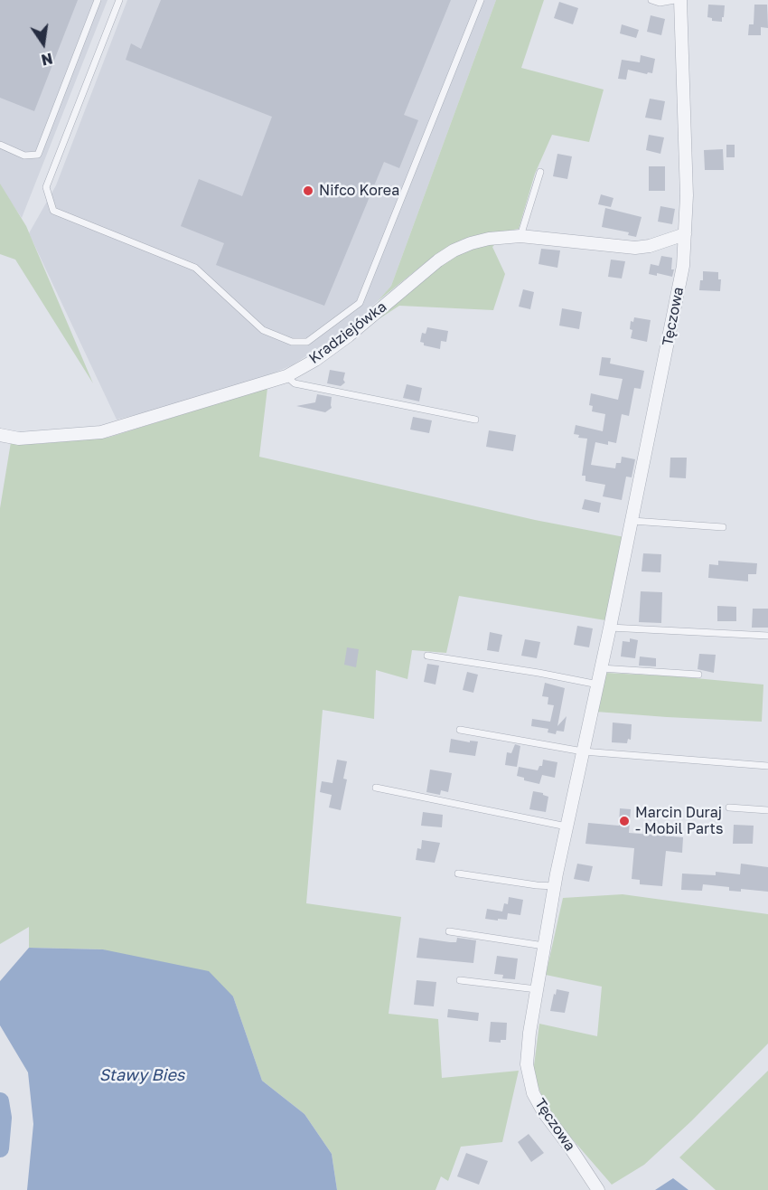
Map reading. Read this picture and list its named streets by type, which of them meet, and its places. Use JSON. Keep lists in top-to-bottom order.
{
  "streets": {
    "street": ["Tęczowa", "Kradziejówka"]
  },
  "crossings": [
    ["Tęczowa", "Kradziejówka"]
  ],
  "water": ["Stawy Bies"],
  "places": ["Nifco Korea", "Marcin Duraj - Mobil Parts"],
  "north": "bottom"
}
